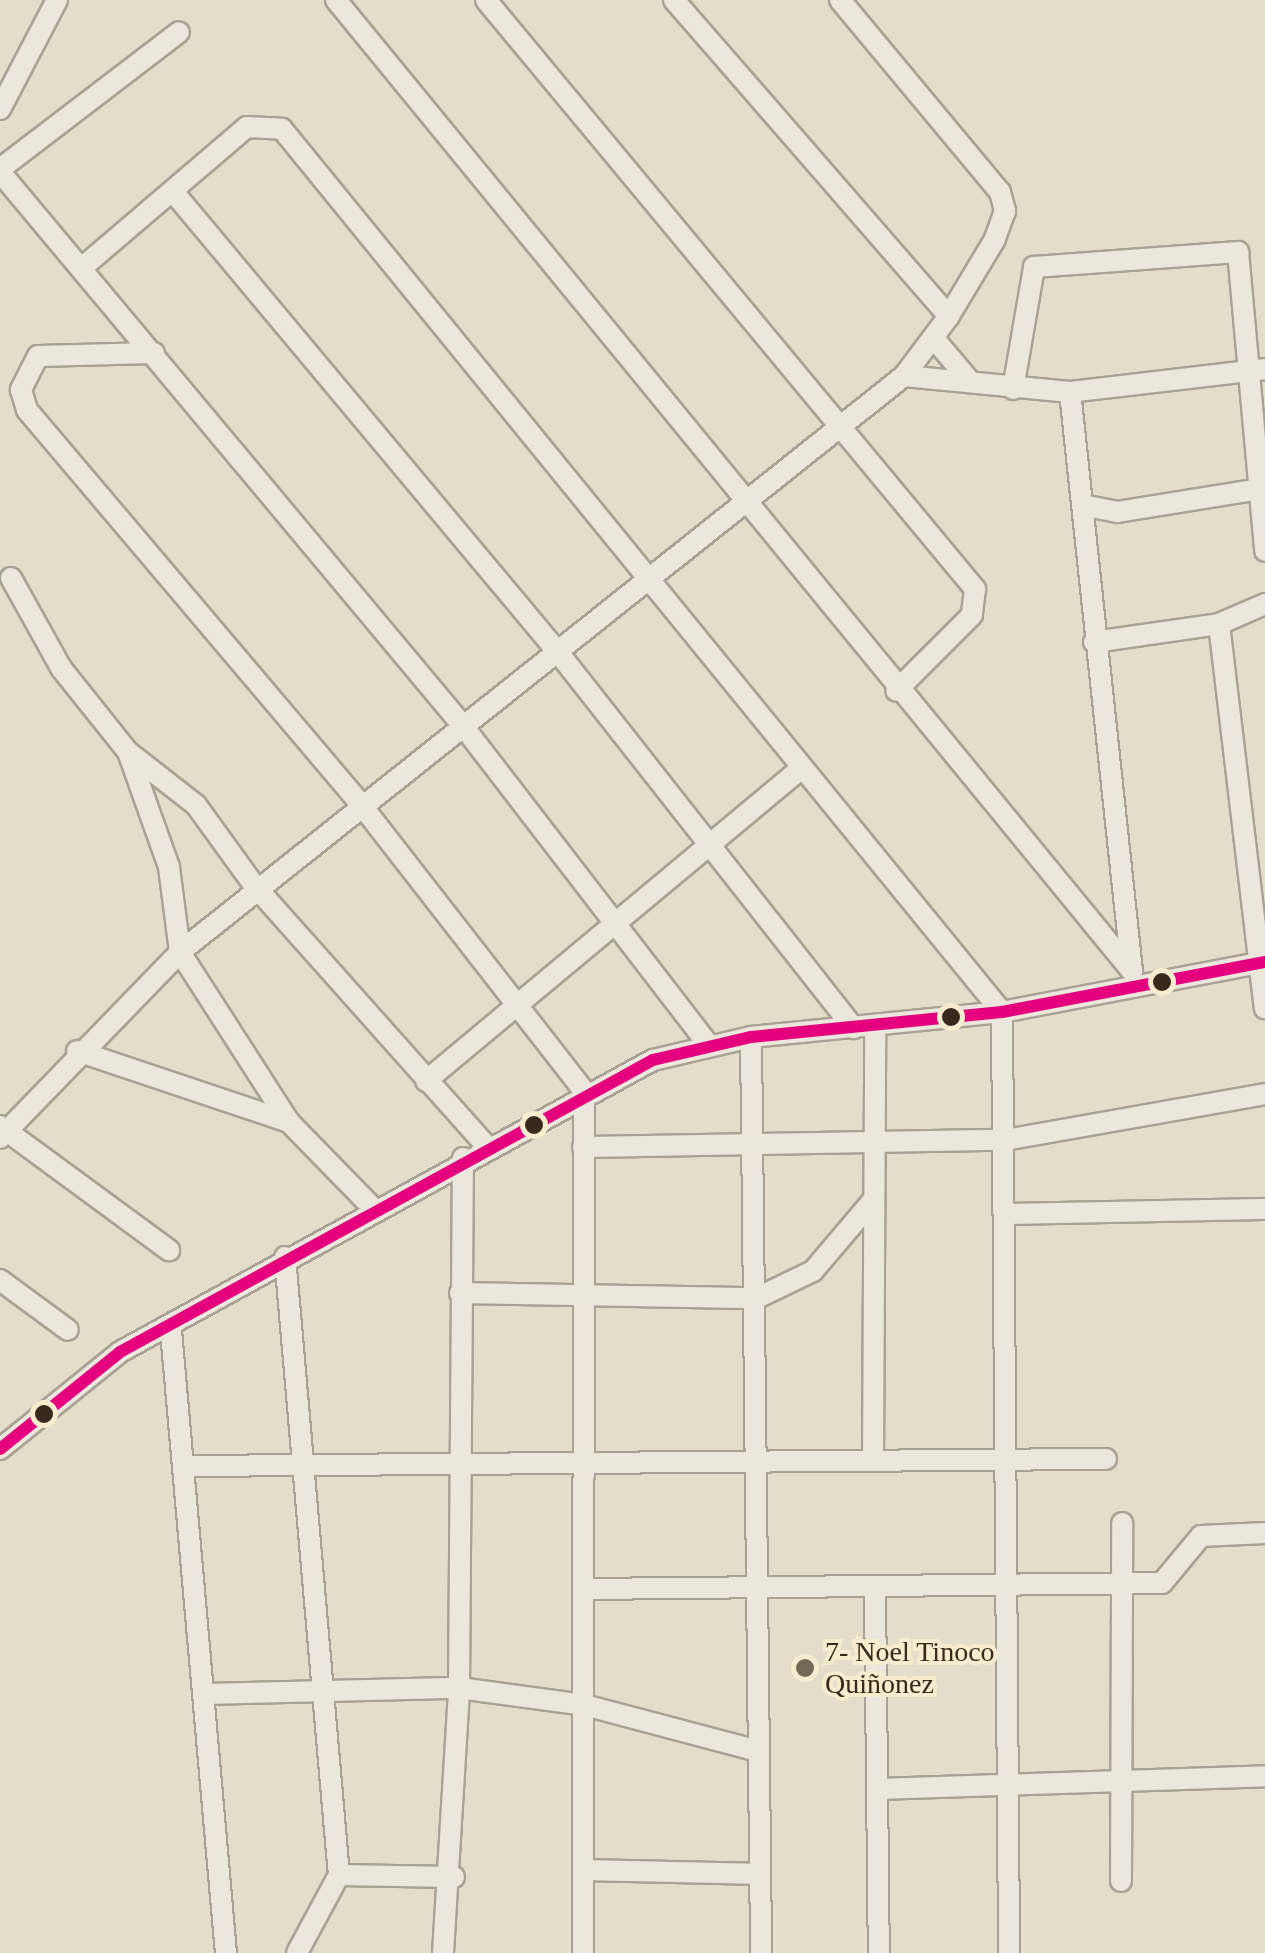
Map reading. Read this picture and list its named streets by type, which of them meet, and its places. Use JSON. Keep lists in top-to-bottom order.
{
  "places": ["7- Noel Tinoco Quiñonez"]
}
